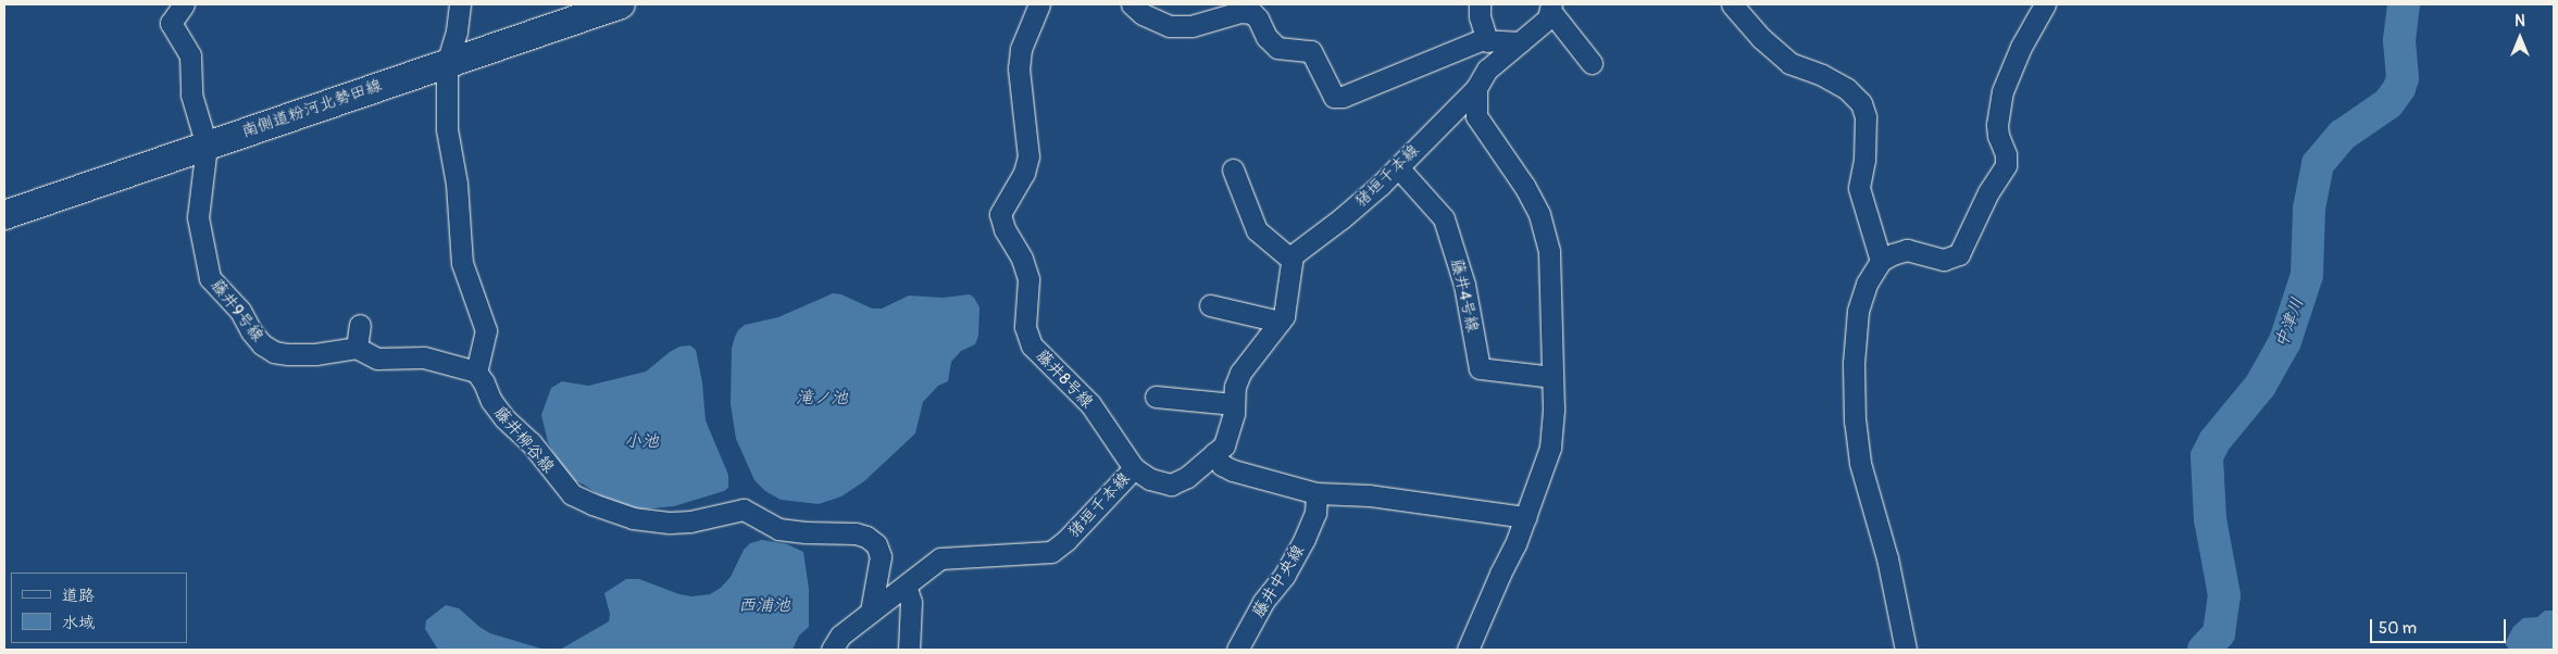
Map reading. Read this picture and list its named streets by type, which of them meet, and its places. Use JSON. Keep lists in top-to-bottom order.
{
  "streets": {
    "street": [
      "南側道粉河北勢田線",
      "猪垣千本線",
      "藤井4号線",
      "藤井9号線",
      "藤井8号線",
      "藤井柳谷線",
      "藤井中央線"
    ]
  },
  "crossings": [
    ["南側道粉河北勢田線", "藤井9号線"],
    ["猪垣千本線", "藤井4号線"],
    ["猪垣千本線", "藤井8号線"],
    ["猪垣千本線", "藤井柳谷線"]
  ],
  "water": [
    "中津川",
    "滝ノ池",
    "小池",
    "西浦池"
  ],
  "legend": ["道路", "水域"],
  "scale_bar": "50 m",
  "north": "top"
}
